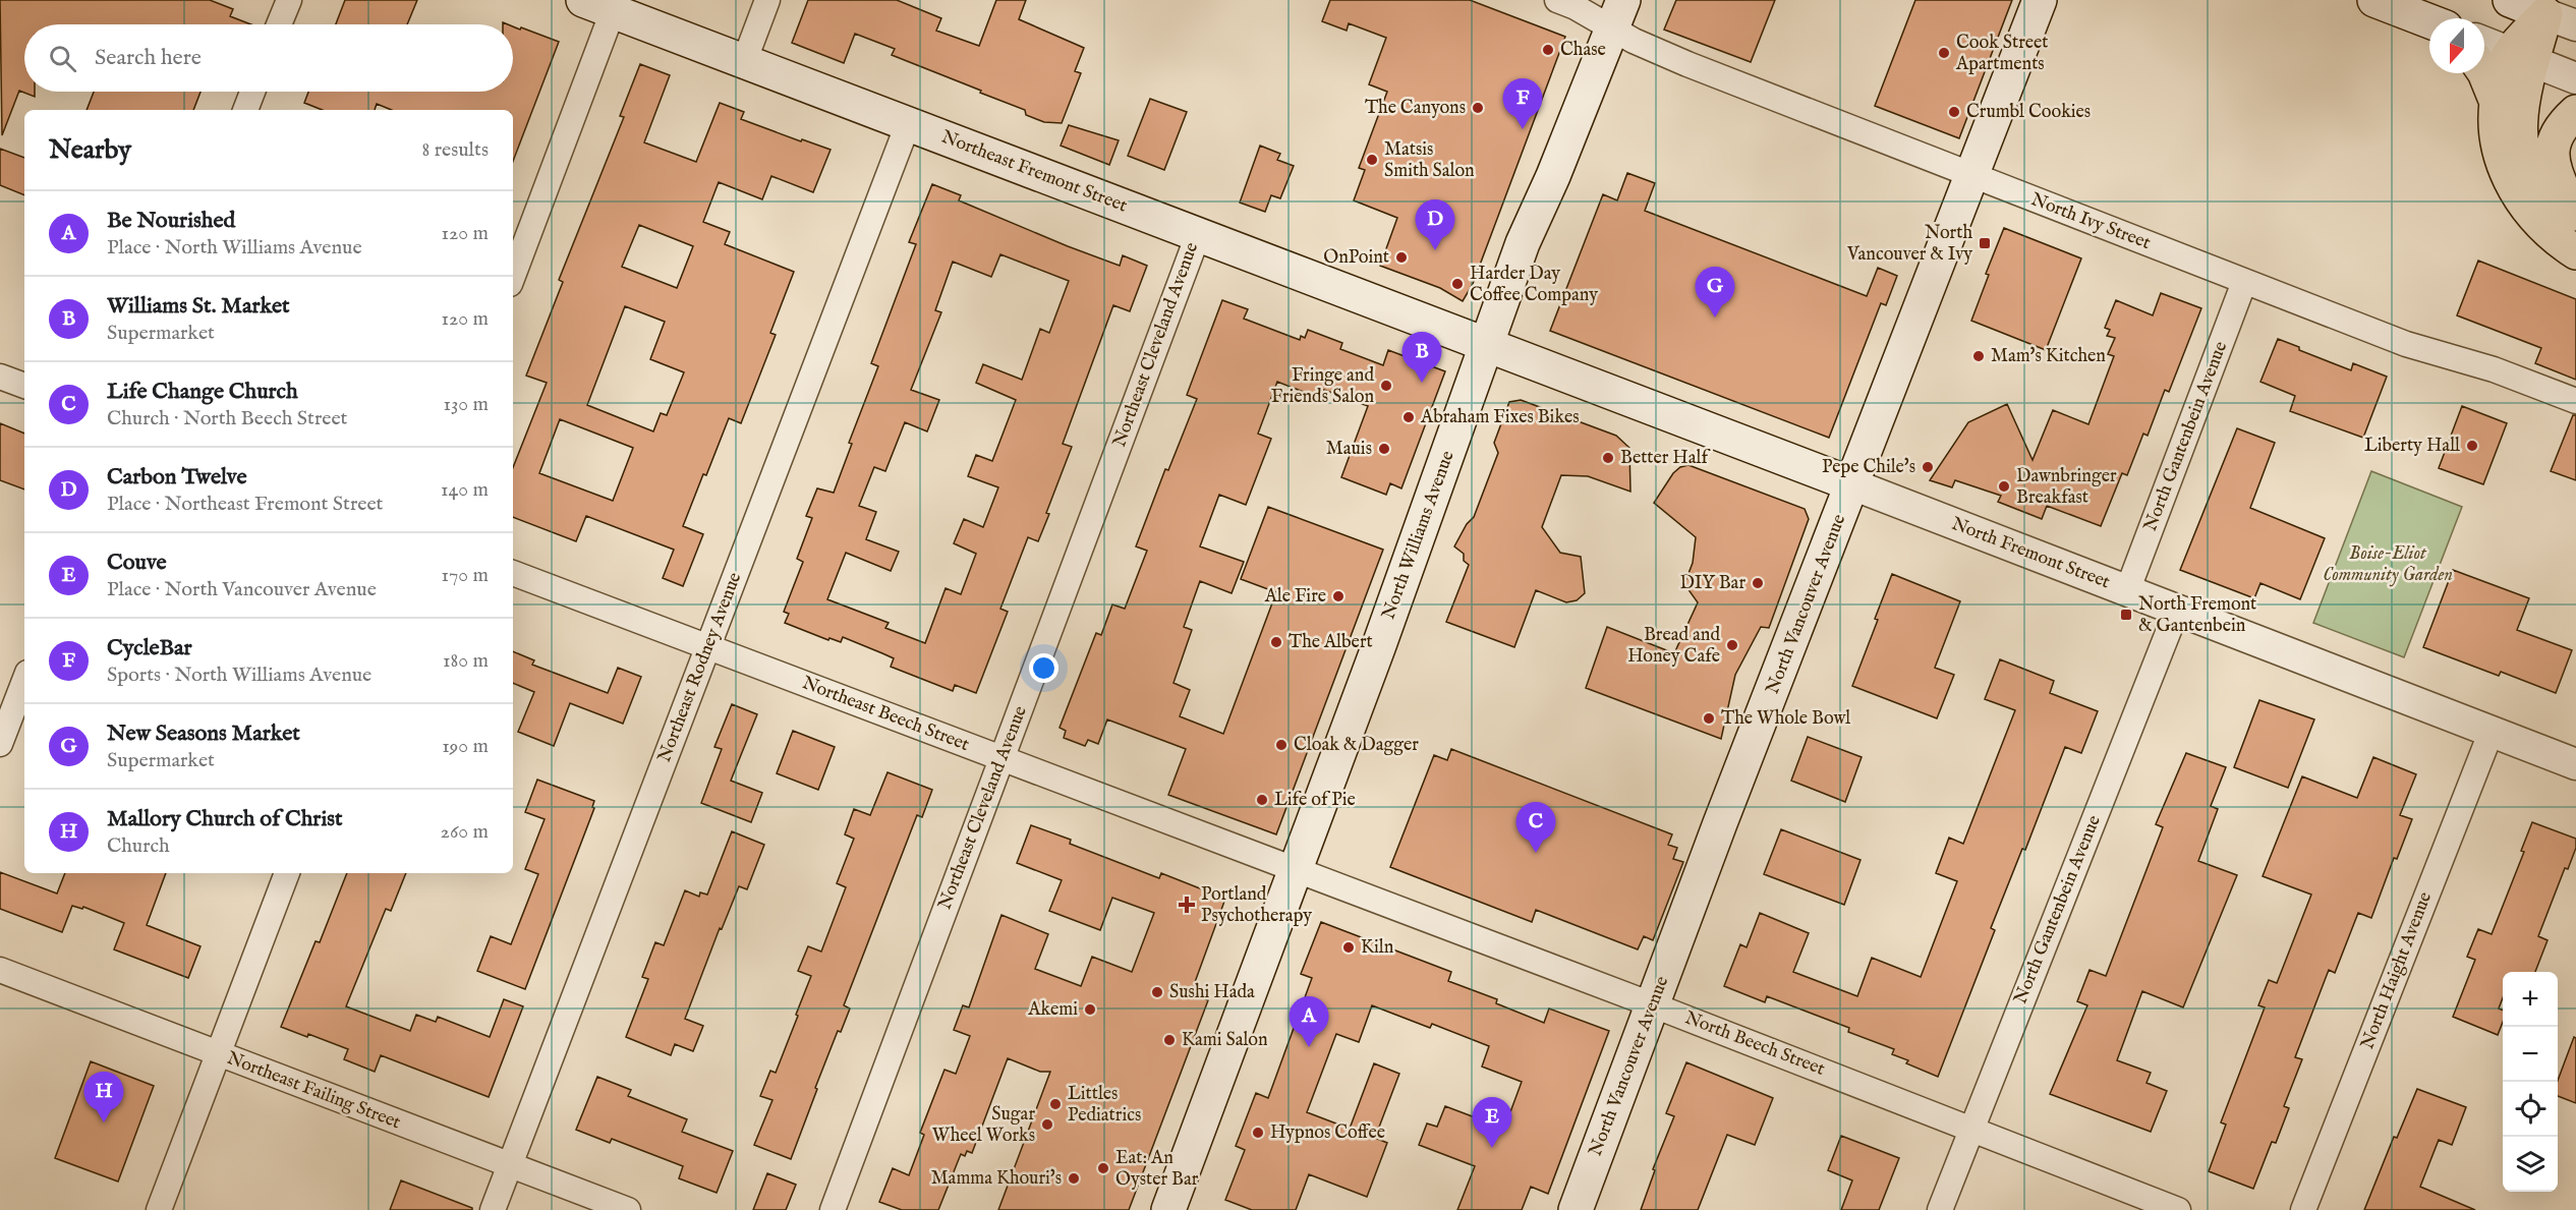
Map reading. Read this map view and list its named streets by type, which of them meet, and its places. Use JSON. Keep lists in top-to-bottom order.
{
  "streets": {
    "main road": [
      "Northeast Fremont Street",
      "North Williams Avenue",
      "North Fremont Street",
      "North Vancouver Avenue"
    ],
    "street": [
      "North Ivy Street",
      "Northeast Cleveland Avenue",
      "North Gantenbein Avenue",
      "Northeast Rodney Avenue",
      "Northeast Beech Street",
      "North Haight Avenue",
      "North Beech Street",
      "Northeast Failing Street"
    ]
  },
  "crossings": [
    ["Northeast Fremont Street", "Northeast Cleveland Avenue"],
    ["Northeast Fremont Street", "North Williams Avenue"],
    ["Northeast Fremont Street", "North Fremont Street"],
    ["Northeast Fremont Street", "Northeast Rodney Avenue"],
    ["North Ivy Street", "North Gantenbein Avenue"],
    ["North Ivy Street", "North Williams Avenue"],
    ["North Ivy Street", "North Vancouver Avenue"],
    ["Northeast Cleveland Avenue", "Northeast Beech Street"],
    ["North Gantenbein Avenue", "North Fremont Street"],
    ["North Gantenbein Avenue", "North Beech Street"],
    ["North Williams Avenue", "North Fremont Street"],
    ["North Williams Avenue", "Northeast Beech Street"],
    ["North Williams Avenue", "North Beech Street"],
    ["North Fremont Street", "North Vancouver Avenue"],
    ["North Fremont Street", "North Haight Avenue"],
    ["North Vancouver Avenue", "North Beech Street"],
    ["Northeast Rodney Avenue", "Northeast Beech Street"],
    ["Northeast Rodney Avenue", "Northeast Failing Street"],
    ["Northeast Beech Street", "North Beech Street"]
  ],
  "parks": ["Boise-Eliot Community Garden"],
  "places": {
    "other": [
      "Chase",
      "Cook Street Apartments",
      "The Canyons",
      "Crumbl Cookies",
      "Matsis Smith Salon",
      "OnPoint",
      "Harder Day Coffee Company",
      "Mam's Kitchen",
      "Fringe and Friends Salon",
      "Abraham Fixes Bikes",
      "Liberty Hall",
      "Mauis",
      "Better Half",
      "Pepe Chile's",
      "Dawnbringer Breakfast",
      "DIY Bar",
      "Ale Fire",
      "The Albert",
      "Bread and Honey Cafe",
      "The Whole Bowl",
      "Cloak & Dagger",
      "Life of Pie",
      "Kiln",
      "Sushi Hada",
      "Akemi",
      "Kami Salon",
      "Littles Pediatrics",
      "Sugar Wheel Works",
      "Hypnos Coffee",
      "Eat: An Oyster Bar",
      "Mamma Khouri's"
    ],
    "transit": ["North Vancouver & Ivy", "North Fremont & Gantenbein"],
    "health": ["Portland Psychotherapy"]
  },
  "north": "bottom",
  "page": {
    "search": "Search here",
    "pins": [
      "F",
      "D",
      "G",
      "B",
      "C",
      "A",
      "H",
      "E"
    ],
    "heading": ["Nearby", "8 results"],
    "list": [
      {
        "mark": "A",
        "name": "Be Nourished",
        "note": "Place · North Williams Avenue",
        "value": "120 m"
      },
      {
        "mark": "B",
        "name": "Williams St. Market",
        "note": "Supermarket",
        "value": "120 m"
      },
      {
        "mark": "C",
        "name": "Life Change Church",
        "note": "Church · North Beech Street",
        "value": "130 m"
      },
      {
        "mark": "D",
        "name": "Carbon Twelve",
        "note": "Place · Northeast Fremont Street",
        "value": "140 m"
      },
      {
        "mark": "E",
        "name": "Couve",
        "note": "Place · North Vancouver Avenue",
        "value": "170 m"
      },
      {
        "mark": "F",
        "name": "CycleBar",
        "note": "Sports · North Williams Avenue",
        "value": "180 m"
      },
      {
        "mark": "G",
        "name": "New Seasons Market",
        "note": "Supermarket",
        "value": "190 m"
      },
      {
        "mark": "H",
        "name": "Mallory Church of Christ",
        "note": "Church",
        "value": "260 m"
      }
    ],
    "map_buttons": ["+", "−"]
  }
}
